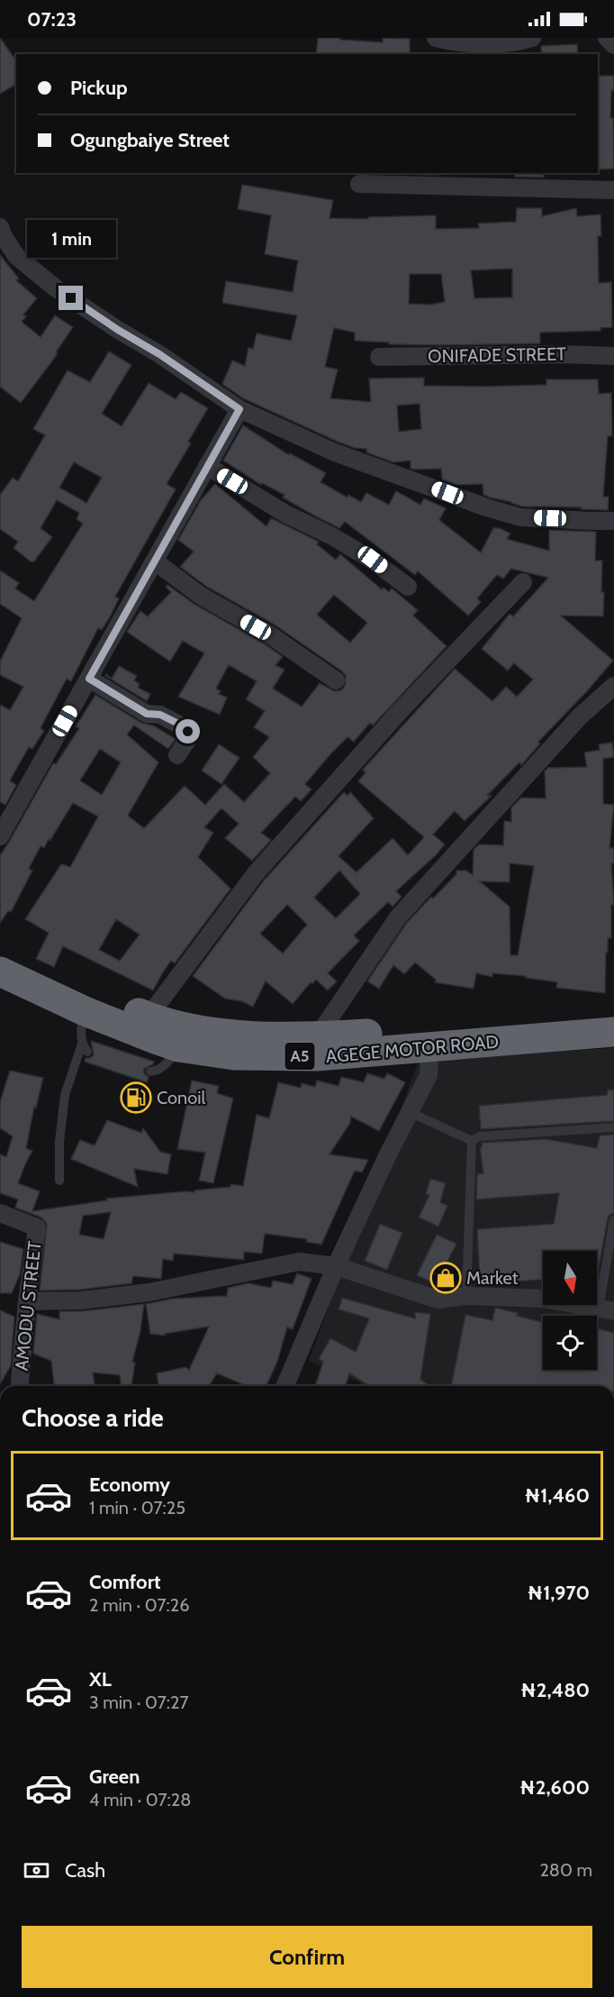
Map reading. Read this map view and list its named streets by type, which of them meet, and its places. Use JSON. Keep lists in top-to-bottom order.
{
  "streets": {
    "highway": ["AGEGE MOTOR ROAD", "A5"],
    "street": ["ONIFADE STREET", "AMODU STREET"]
  },
  "places": {
    "fuel station": ["Conoil"],
    "shop": ["Market"]
  },
  "north": "bottom",
  "page": {
    "status": "07:23",
    "banner": ["Pickup", "Ogungbaiye Street"],
    "bubble": "1 min",
    "heading": "Choose a ride",
    "list": [
      {
        "name": "Economy",
        "note": "1 min · 07:25",
        "value": "₦1,460"
      },
      {
        "name": "Comfort",
        "note": "2 min · 07:26",
        "value": "₦1,970"
      },
      {
        "name": "XL",
        "note": "3 min · 07:27",
        "value": "₦2,480"
      },
      {
        "name": "Green",
        "note": "4 min · 07:28",
        "value": "₦2,600"
      }
    ],
    "pay": ["Cash", "280 m"],
    "buttons": "Confirm"
  }
}
